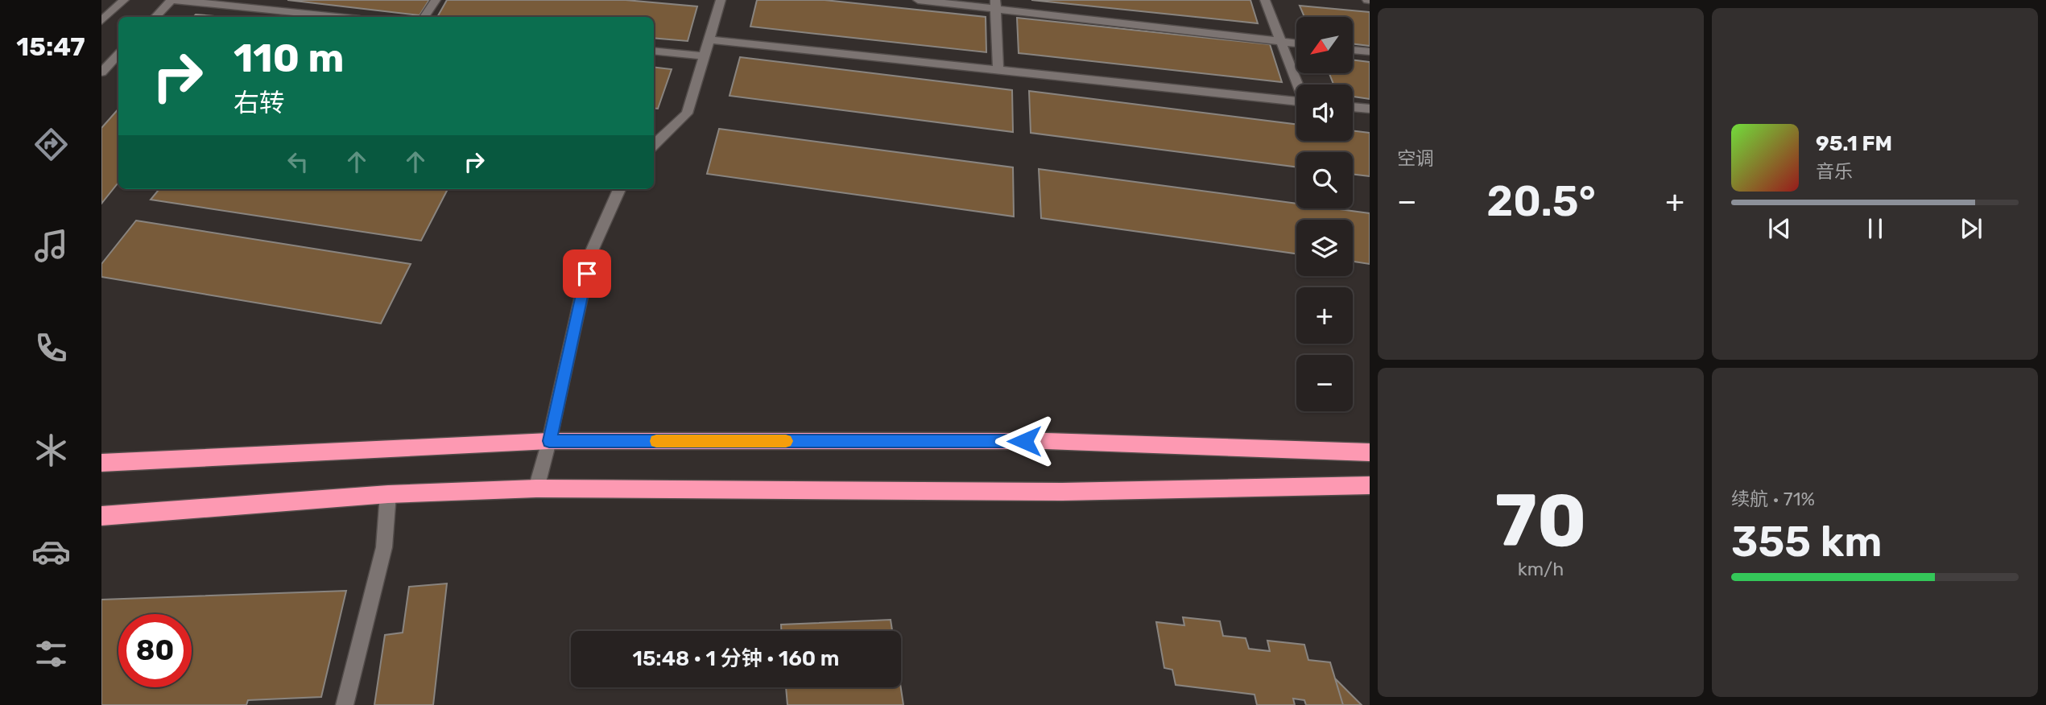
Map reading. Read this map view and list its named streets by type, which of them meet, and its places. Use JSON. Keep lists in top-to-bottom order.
{
  "north": "bottom left",
  "page": {
    "tabs": "15:47",
    "tile": [
      "空调",
      ["70", "km/h"],
      ["续航 · 71%", "355 km"]
    ],
    "map_buttons": ["+", "−"],
    "turn": ["110 m", "右转"],
    "song": ["95.1 FM", "音乐"],
    "heat": ["−", "20.5°", "+"],
    "limit": "80",
    "trip": "15:48 · 1 分钟 · 160 m"
  }
}
